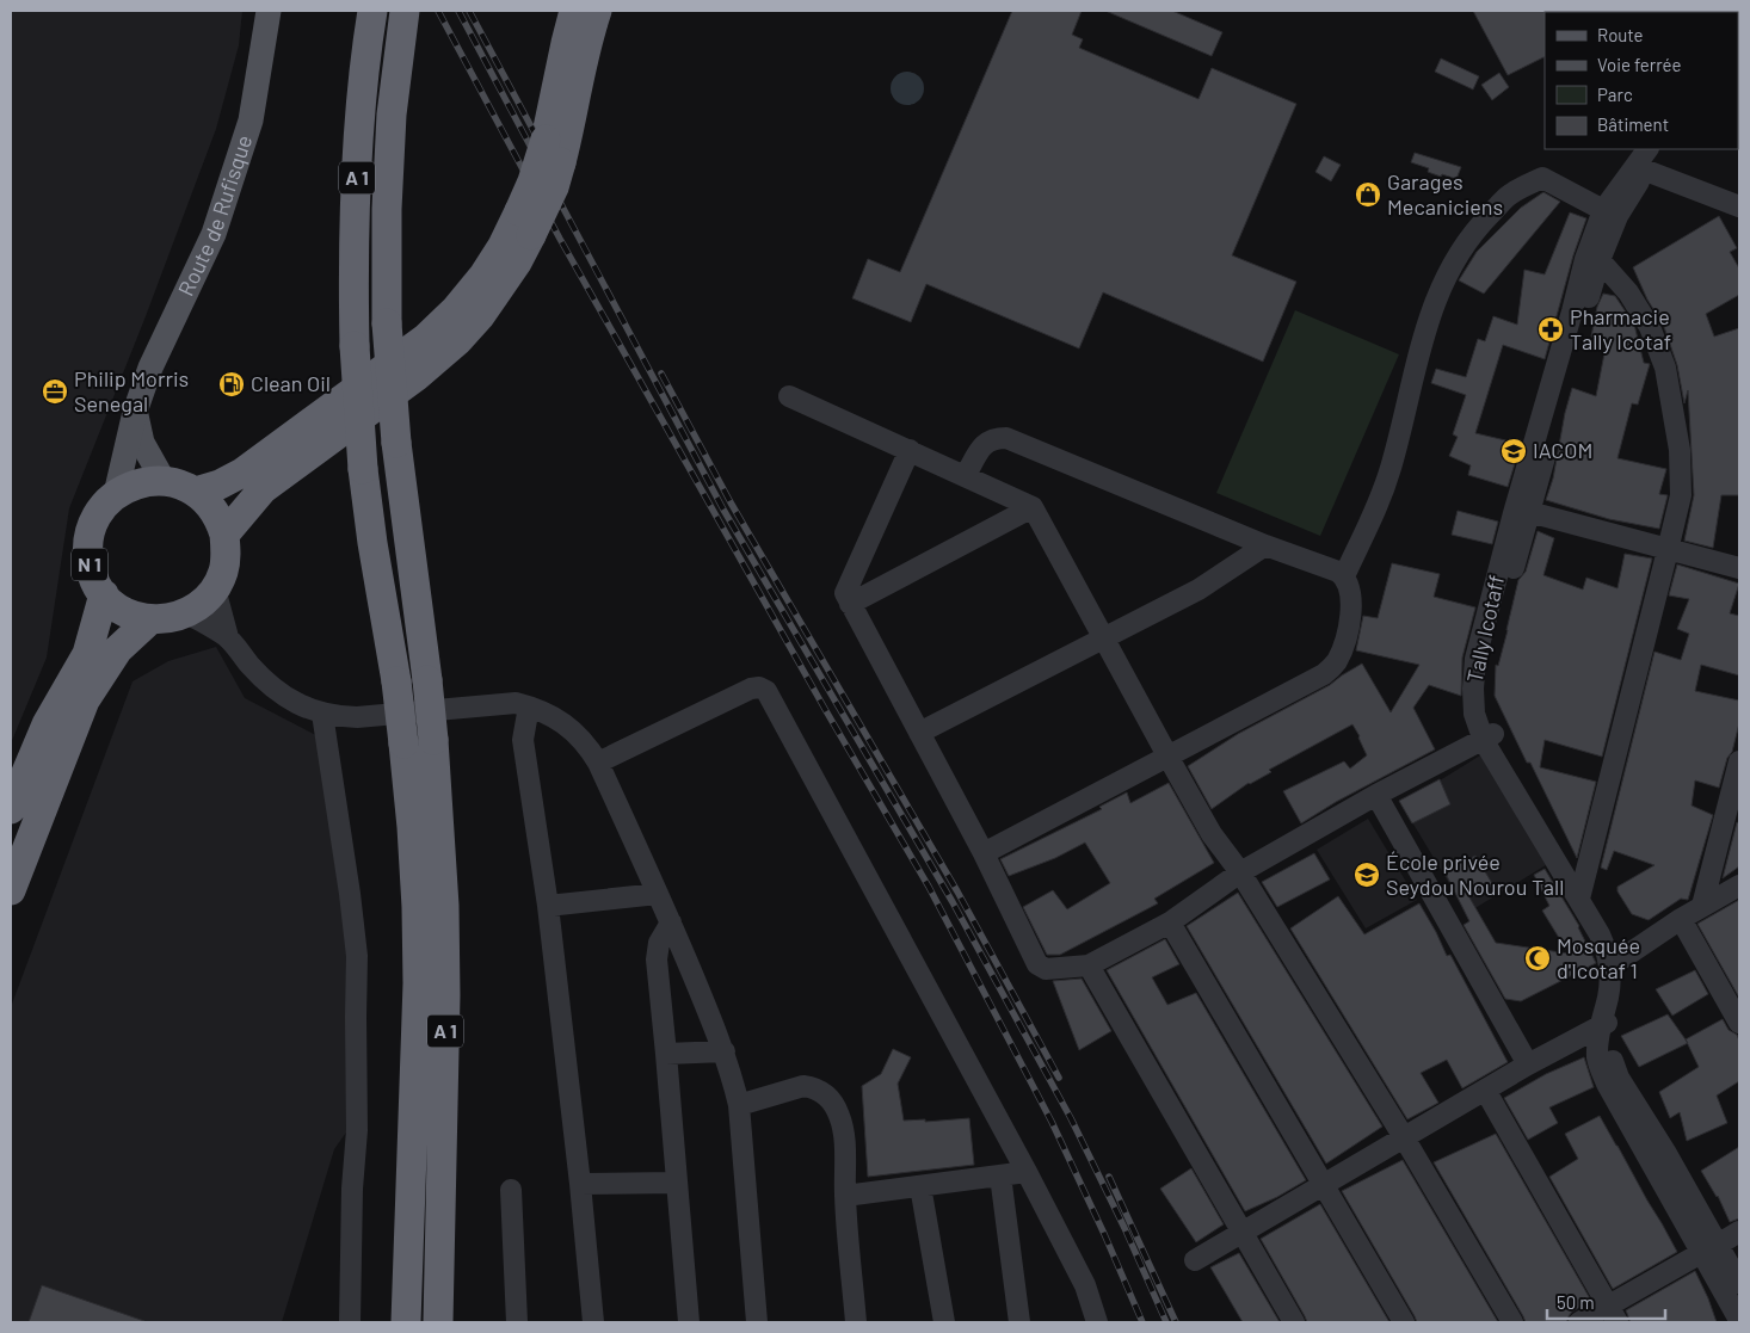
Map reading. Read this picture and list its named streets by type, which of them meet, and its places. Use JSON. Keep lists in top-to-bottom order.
{
  "streets": {
    "highway": ["A 1", "N 1"],
    "main road": ["Route de Rufisque"],
    "street": ["Tally Icotaff"]
  },
  "crossings": [
    ["Route de Rufisque", "N 1"]
  ],
  "places": {
    "shop": ["Garages Mecaniciens"],
    "pharmacy": ["Pharmacie Tally Icotaf"],
    "fuel station": ["Clean Oil"],
    "office": ["Philip Morris Senegal"],
    "school or university": ["IACOM", "École privée Seydou Nourou Tall"],
    "mosque": ["Mosquée d'Icotaf 1"]
  },
  "legend": [
    "Route",
    "Voie ferrée",
    "Parc",
    "Bâtiment"
  ],
  "scale_bar": "50 m"
}
